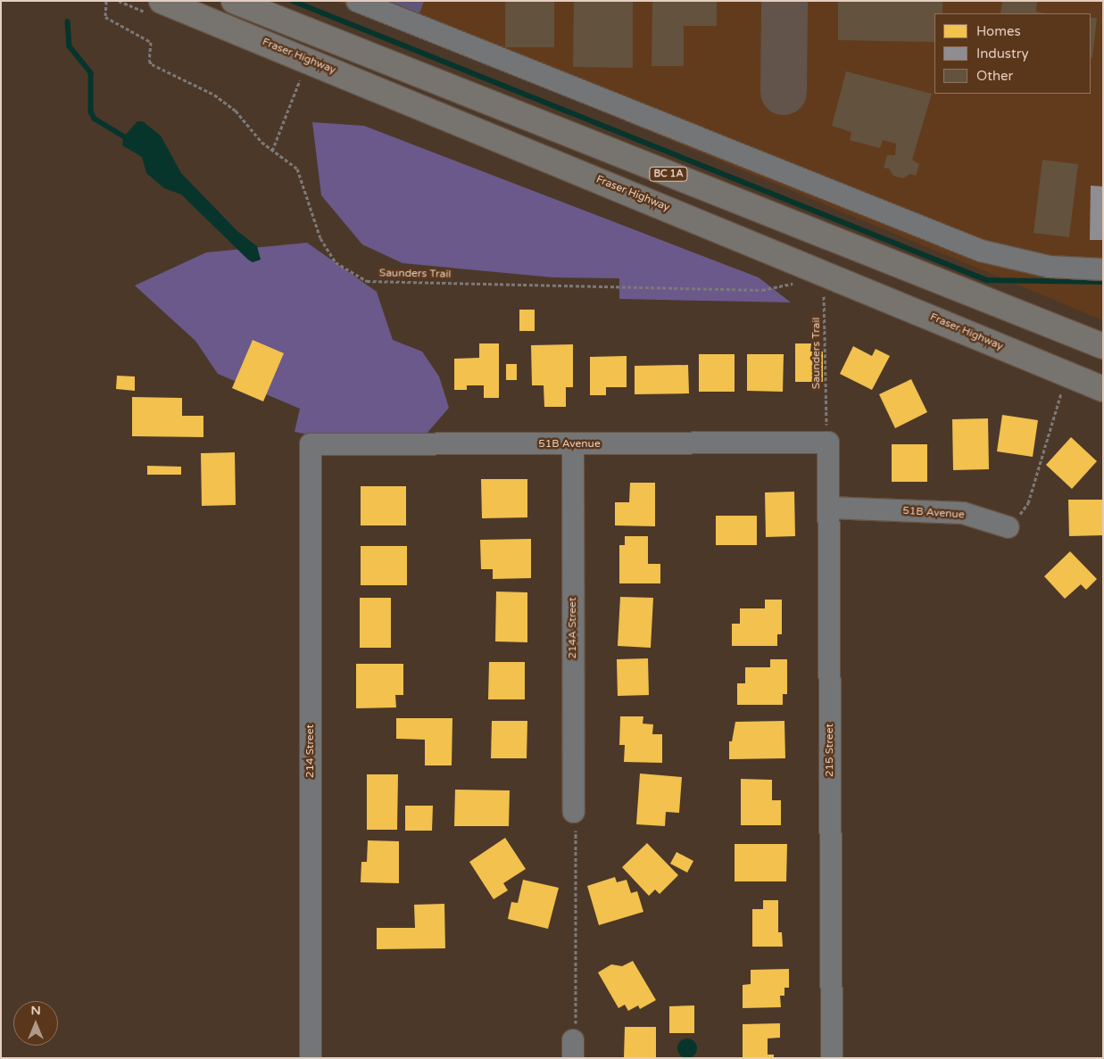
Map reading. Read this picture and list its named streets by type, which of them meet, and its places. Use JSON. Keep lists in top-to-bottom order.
{
  "streets": {
    "main road": ["Fraser Highway", "BC 1A"],
    "street": [
      "51B Avenue",
      "214A Street",
      "215 Street",
      "214 Street"
    ],
    "path": ["Saunders Trail"]
  },
  "crossings": [
    ["Saunders Trail", "51B Avenue"],
    ["Saunders Trail", "215 Street"],
    ["51B Avenue", "214A Street"],
    ["51B Avenue", "215 Street"],
    ["51B Avenue", "214 Street"]
  ],
  "legend": ["Homes", "Industry", "Other"],
  "north": "top"
}
